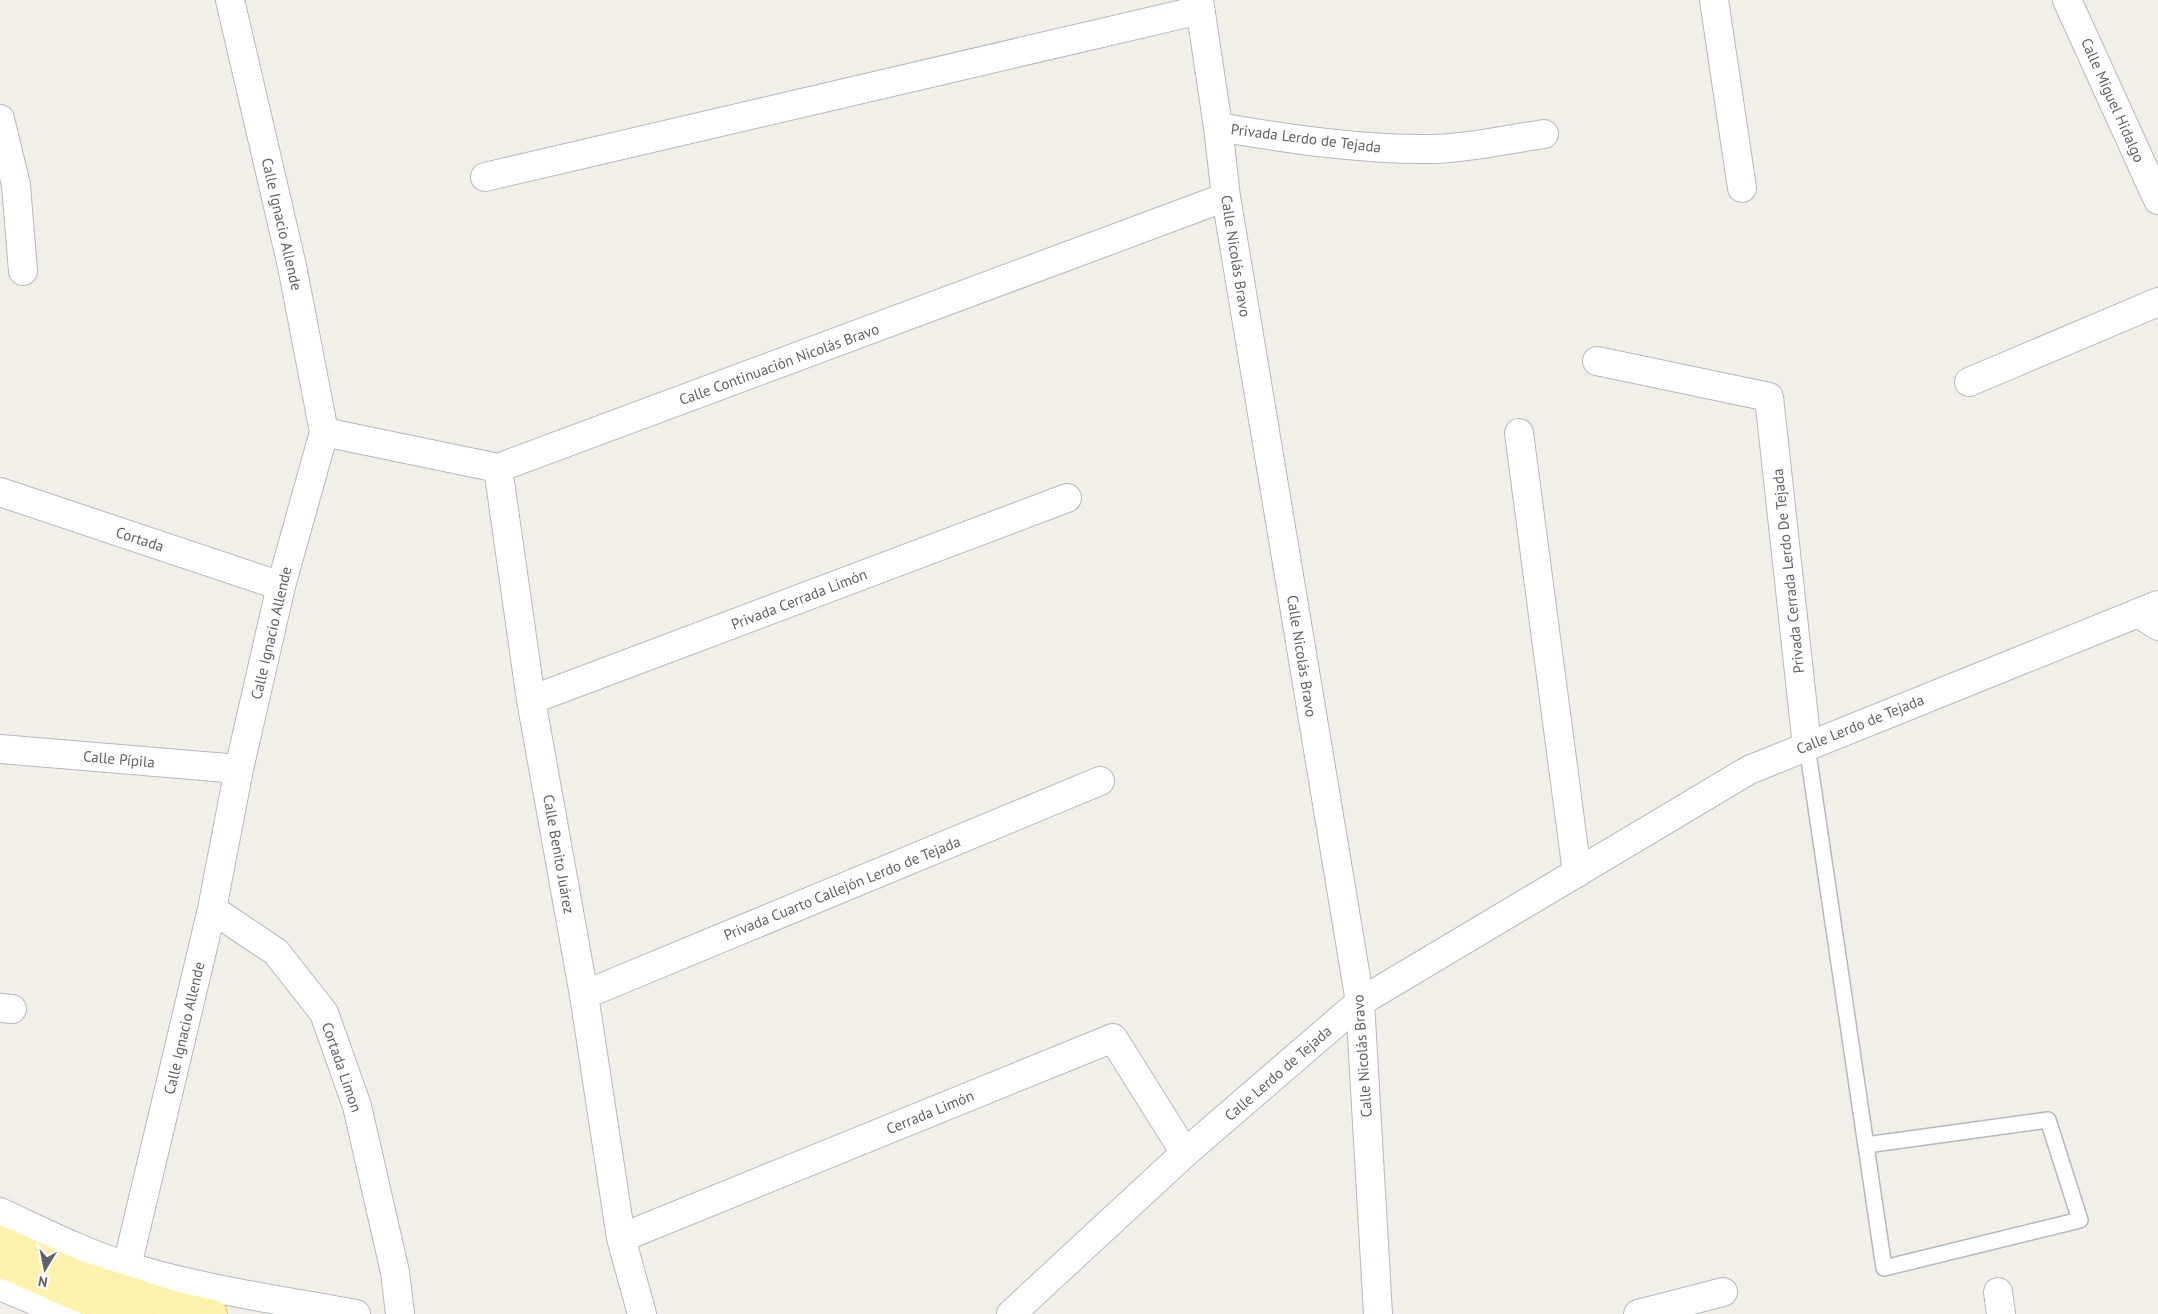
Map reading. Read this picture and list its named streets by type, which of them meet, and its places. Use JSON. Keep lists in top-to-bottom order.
{
  "streets": {
    "street": [
      "Calle Miguel Hidalgo",
      "Privada Lerdo de Tejada",
      "Calle Ignacio Allende",
      "Calle Nicolás Bravo",
      "Calle Continuación Nicolás Bravo",
      "Cortada",
      "Privada Cerrada Lerdo De Tejada",
      "Privada Cerrada Limón",
      "Calle Lerdo de Tejada",
      "Calle Pípila",
      "Calle Benito Juárez",
      "Privada Cuarto Callejón Lerdo de Tejada",
      "Cortada Limon",
      "Cerrada Limón"
    ]
  },
  "crossings": [
    ["Privada Lerdo de Tejada", "Calle Nicolás Bravo"],
    ["Calle Ignacio Allende", "Cortada"],
    ["Calle Ignacio Allende", "Calle Pípila"],
    ["Calle Ignacio Allende", "Cortada Limon"],
    ["Calle Nicolás Bravo", "Calle Continuación Nicolás Bravo"],
    ["Calle Nicolás Bravo", "Calle Lerdo de Tejada"],
    ["Calle Continuación Nicolás Bravo", "Calle Benito Juárez"],
    ["Privada Cerrada Lerdo De Tejada", "Calle Lerdo de Tejada"],
    ["Privada Cerrada Limón", "Calle Benito Juárez"],
    ["Calle Lerdo de Tejada", "Cerrada Limón"],
    ["Calle Benito Juárez", "Privada Cuarto Callejón Lerdo de Tejada"],
    ["Calle Benito Juárez", "Cerrada Limón"]
  ],
  "north": "bottom"
}
